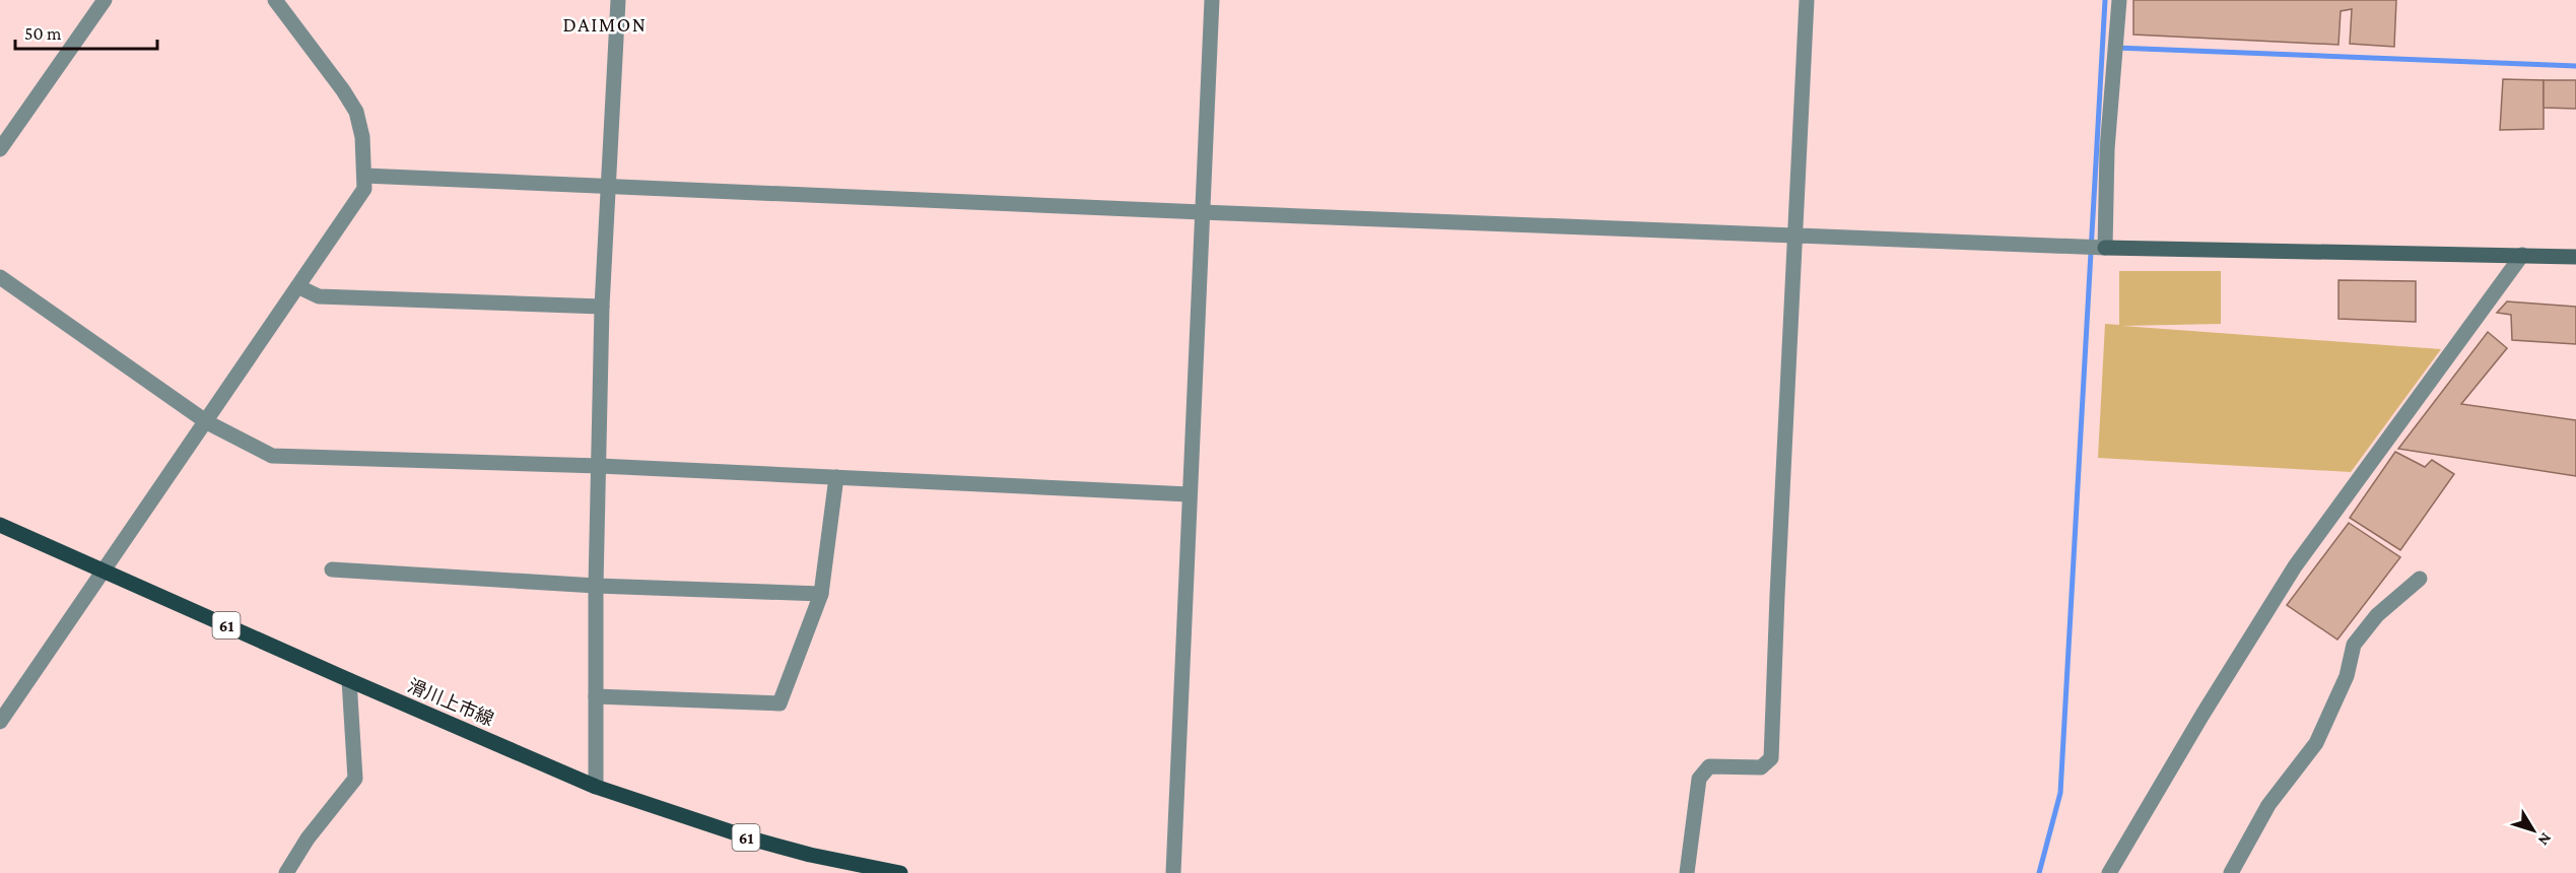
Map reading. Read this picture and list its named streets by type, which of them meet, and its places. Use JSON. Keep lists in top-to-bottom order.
{
  "streets": {
    "main road": ["61", "滑川上市線"]
  },
  "districts": ["DAIMON"],
  "scale_bar": "50 m",
  "north": "bottom right"
}
